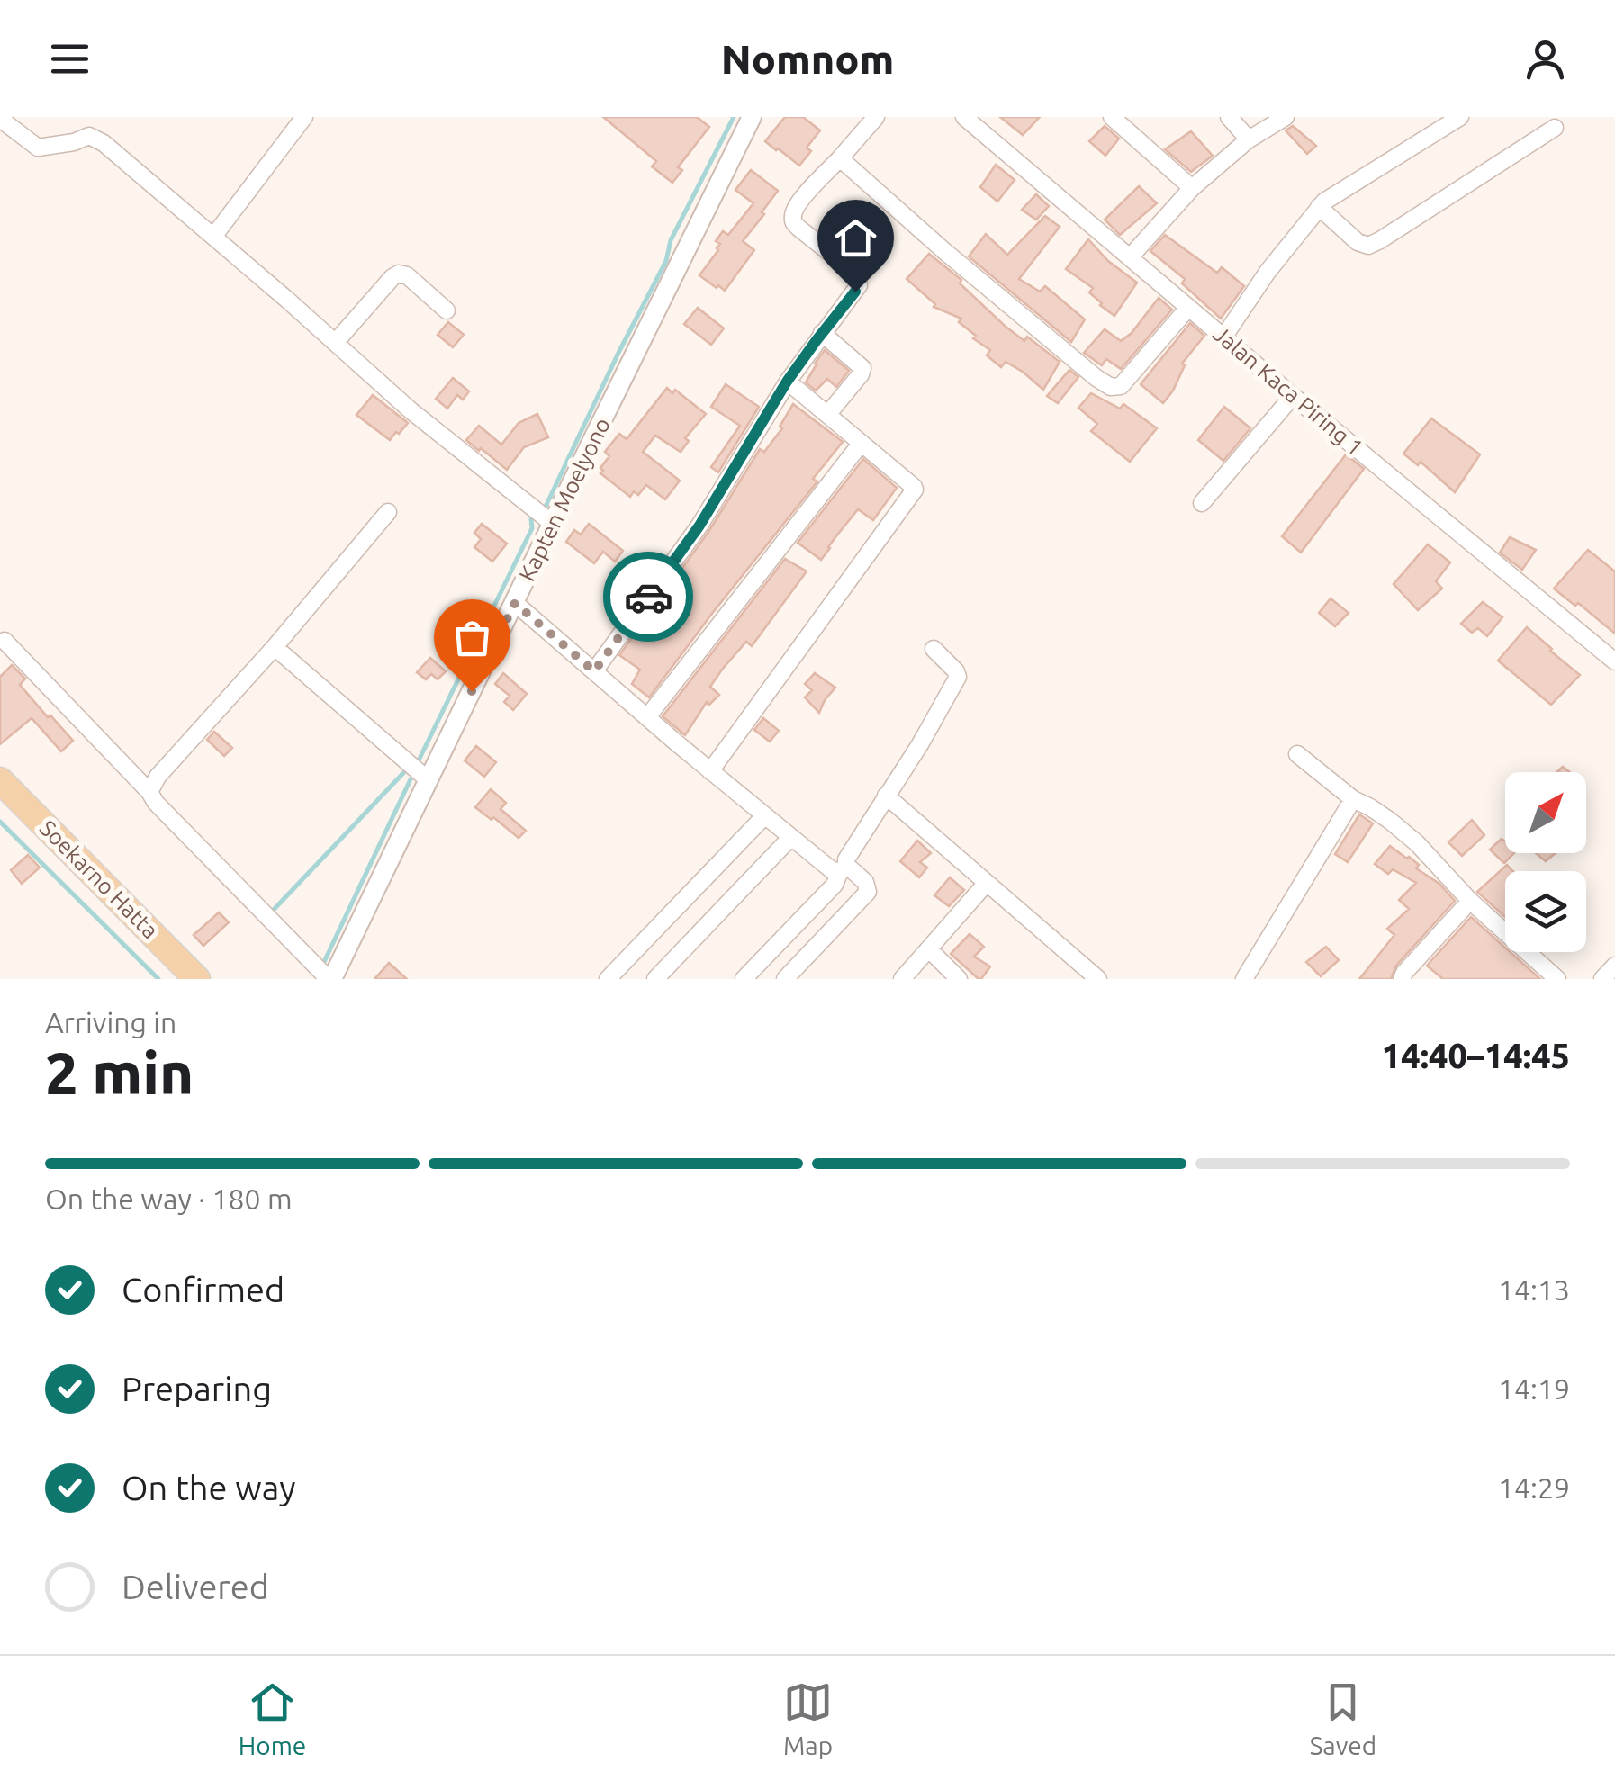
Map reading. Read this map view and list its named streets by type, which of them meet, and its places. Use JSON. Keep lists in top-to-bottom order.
{
  "streets": {
    "main road": ["Soekarno Hatta"],
    "street": ["Jalan Kaca Piring 1", "Kapten Moelyono"]
  },
  "north": "top right",
  "page": {
    "header": "Nomnom",
    "heading": ["2 min", "Arriving in", "14:40–14:45"],
    "bar": "On the way · 180 m",
    "list": [
      ["Confirmed", "14:13"],
      ["Preparing", "14:19"],
      ["On the way", "14:29"],
      "Delivered"
    ],
    "tabs": ["Home", "Map", "Saved"]
  }
}
